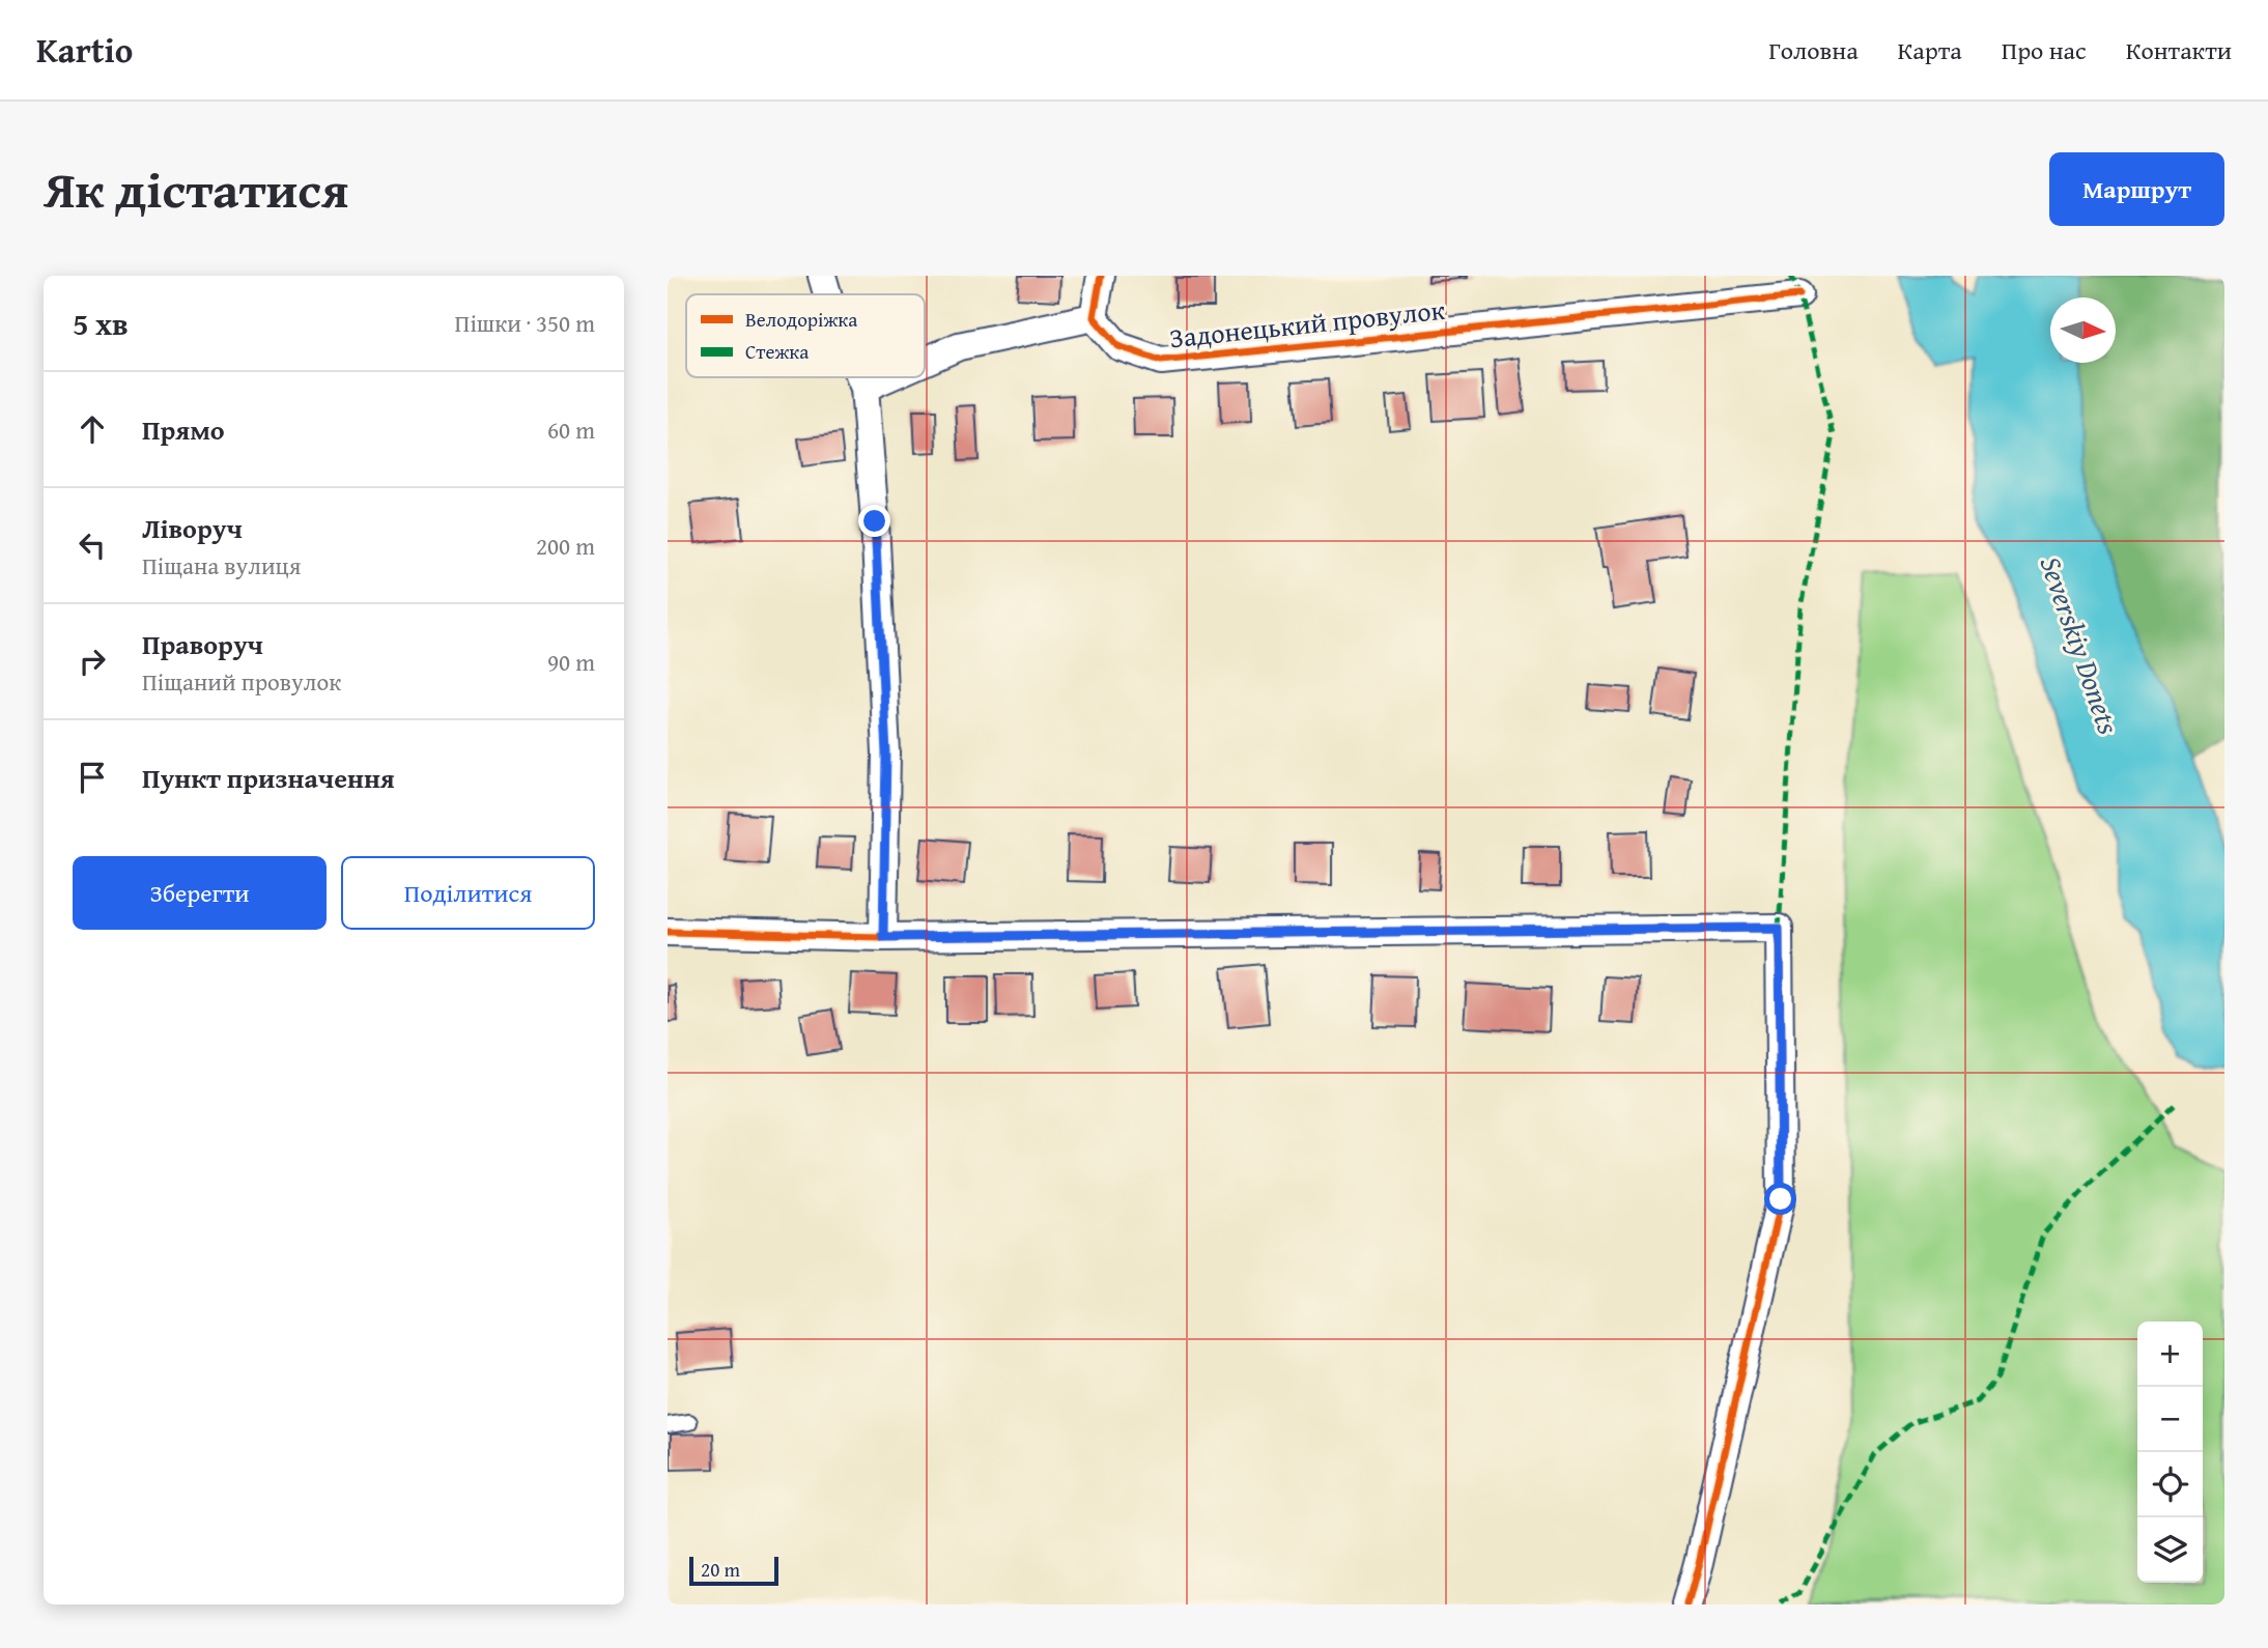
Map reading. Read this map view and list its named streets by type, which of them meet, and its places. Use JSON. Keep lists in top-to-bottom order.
{
  "streets": {
    "street": ["Задонецький провулок"]
  },
  "water": ["Severskiy Donets"],
  "legend": ["Велодоріжка", "Стежка"],
  "scale_bar": "20 m",
  "north": "right",
  "page": {
    "header": "Kartio",
    "nav": [
      "Головна",
      "Карта",
      "Про нас",
      "Контакти"
    ],
    "title": "Як дістатися",
    "buttons": [
      "Маршрут",
      ["Зберегти", "Поділитися"]
    ],
    "heading": ["5 хв", "Пішки · 350 m"],
    "list": [
      ["Прямо", "60 m"],
      ["Ліворуч", "Піщана вулиця", "200 m"],
      ["Праворуч", "Піщаний провулок", "90 m"],
      "Пункт призначення"
    ],
    "map_buttons": ["+", "−"],
    "scale": "20 m"
  }
}
